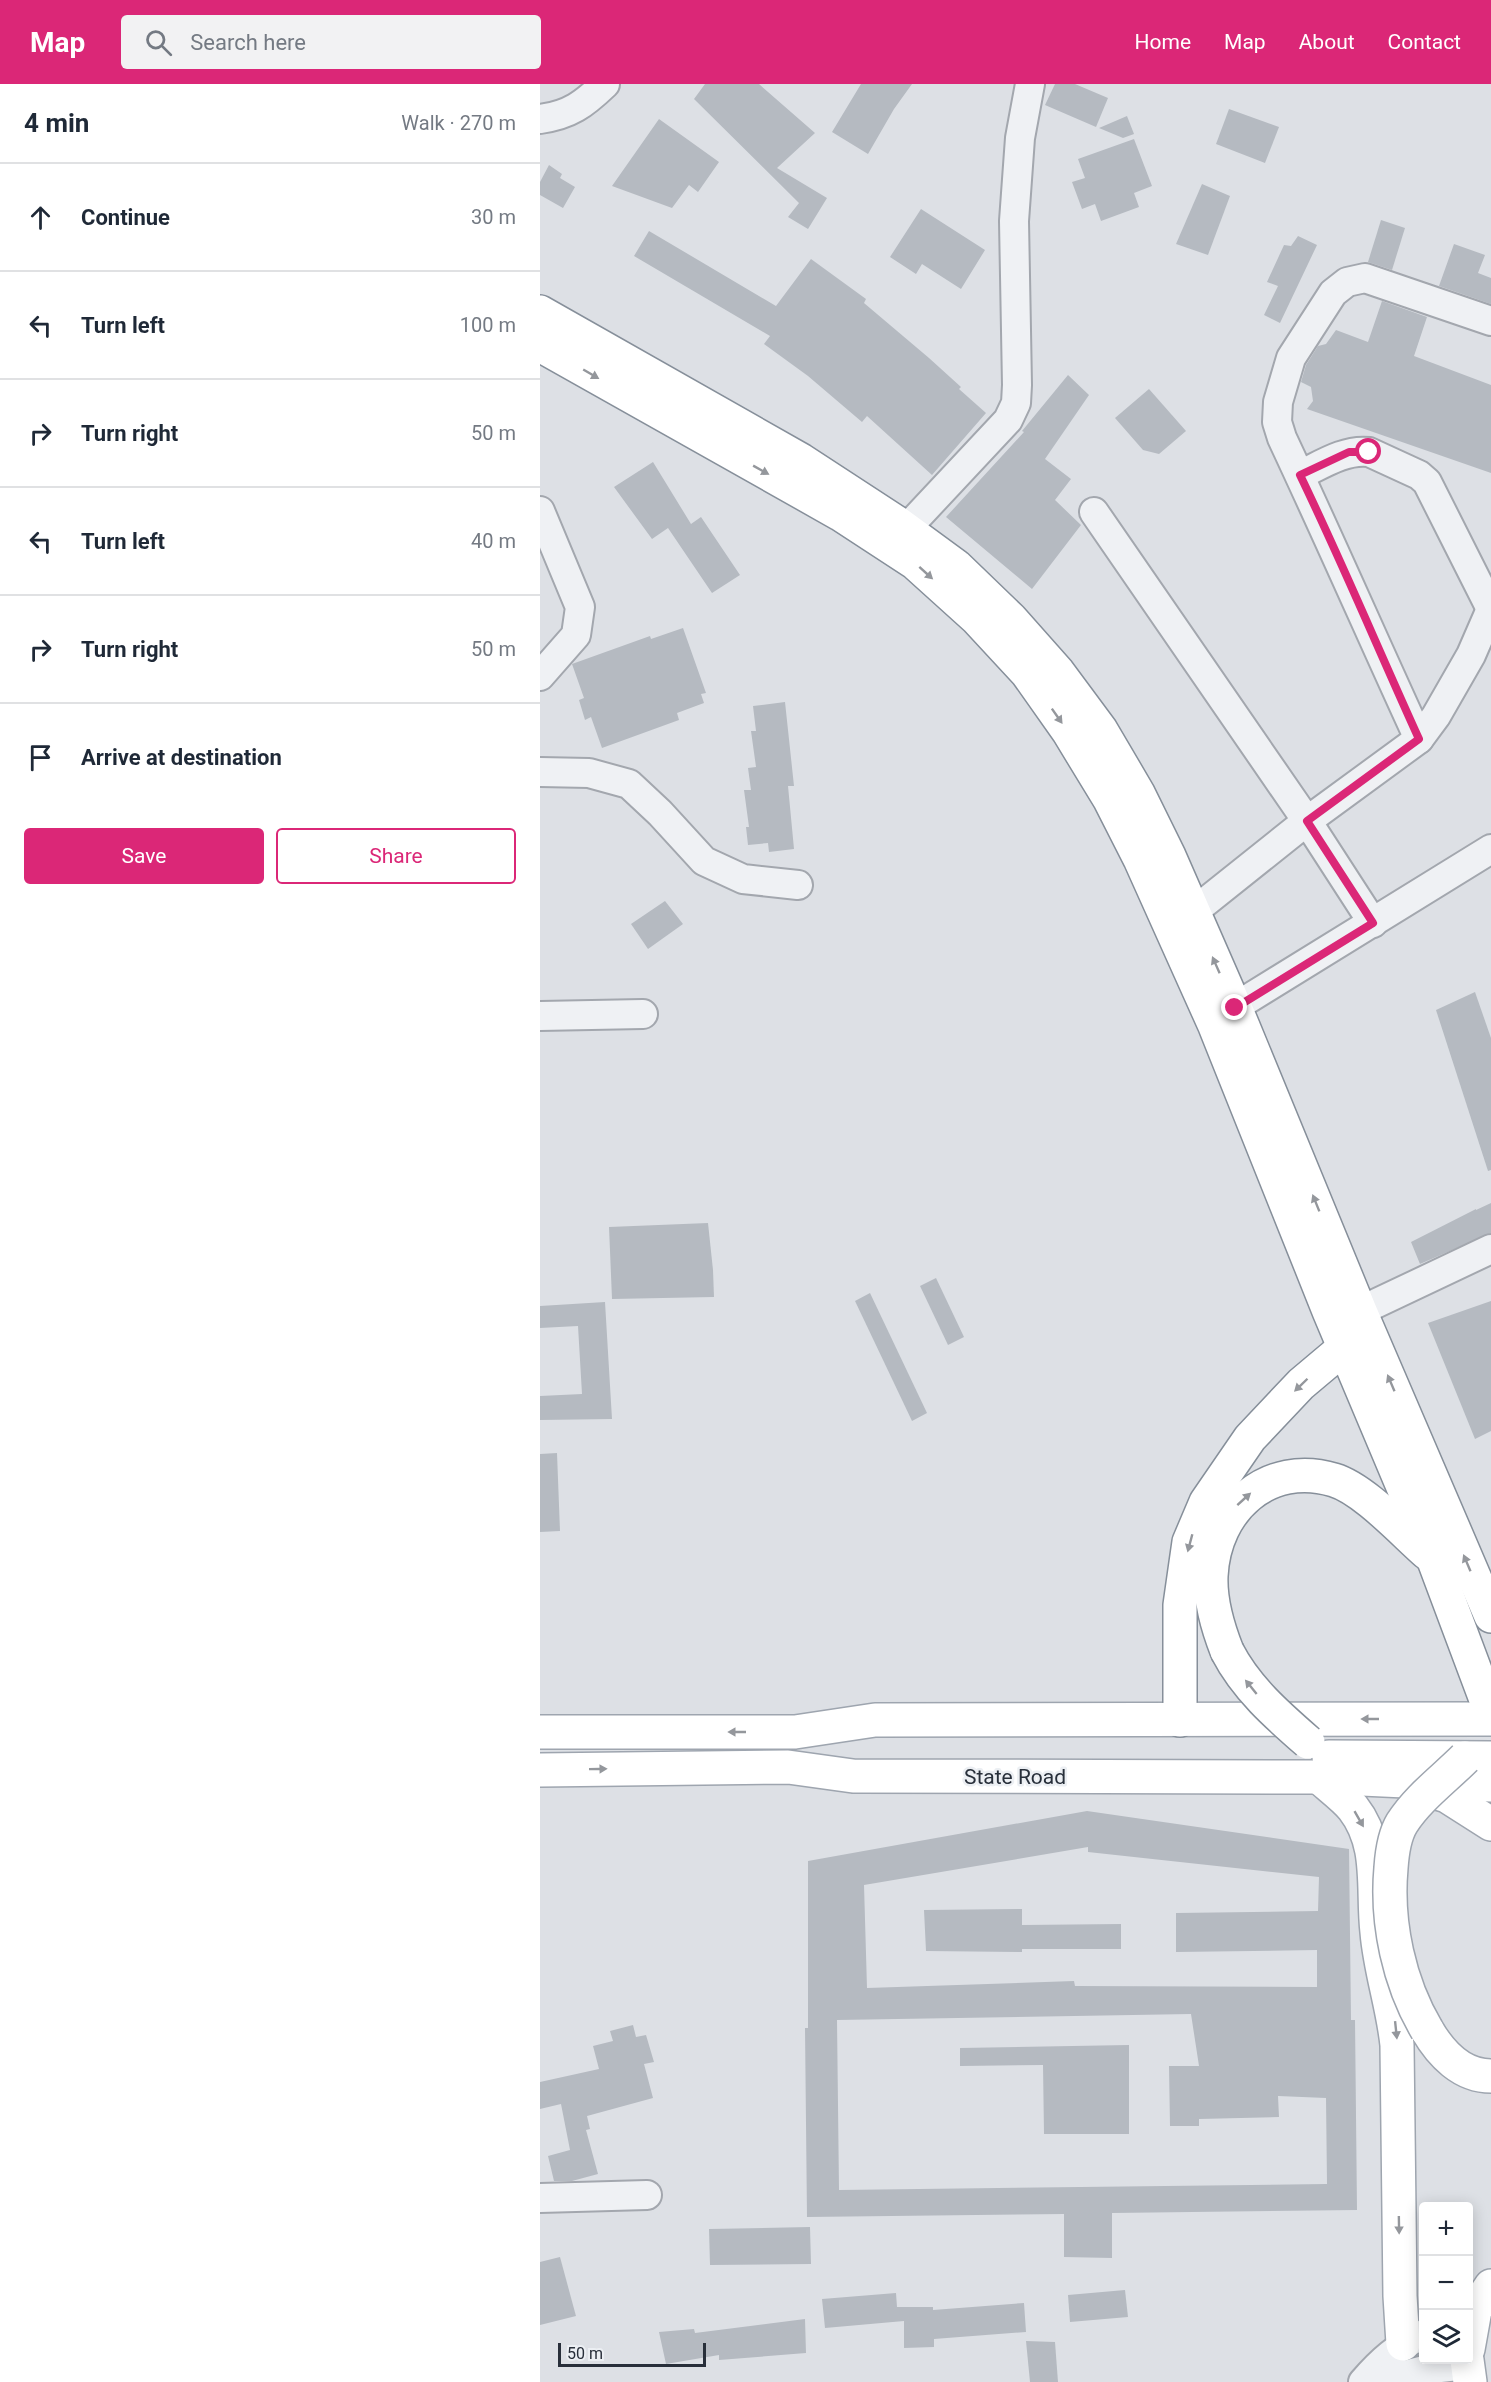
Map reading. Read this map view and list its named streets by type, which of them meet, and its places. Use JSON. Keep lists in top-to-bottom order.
{
  "streets": {
    "main road": ["State Road"]
  },
  "scale_bar": "50 m",
  "page": {
    "header": "Map",
    "search": "Search here",
    "nav": [
      "Home",
      "Map",
      "About",
      "Contact"
    ],
    "heading": ["4 min", "Walk · 270 m"],
    "list": [
      ["Continue", "30 m"],
      ["Turn left", "100 m"],
      ["Turn right", "50 m"],
      ["Turn left", "40 m"],
      ["Turn right", "50 m"],
      "Arrive at destination"
    ],
    "buttons": ["Save", "Share"],
    "map_buttons": ["+", "−"],
    "scale": "50 m"
  }
}
